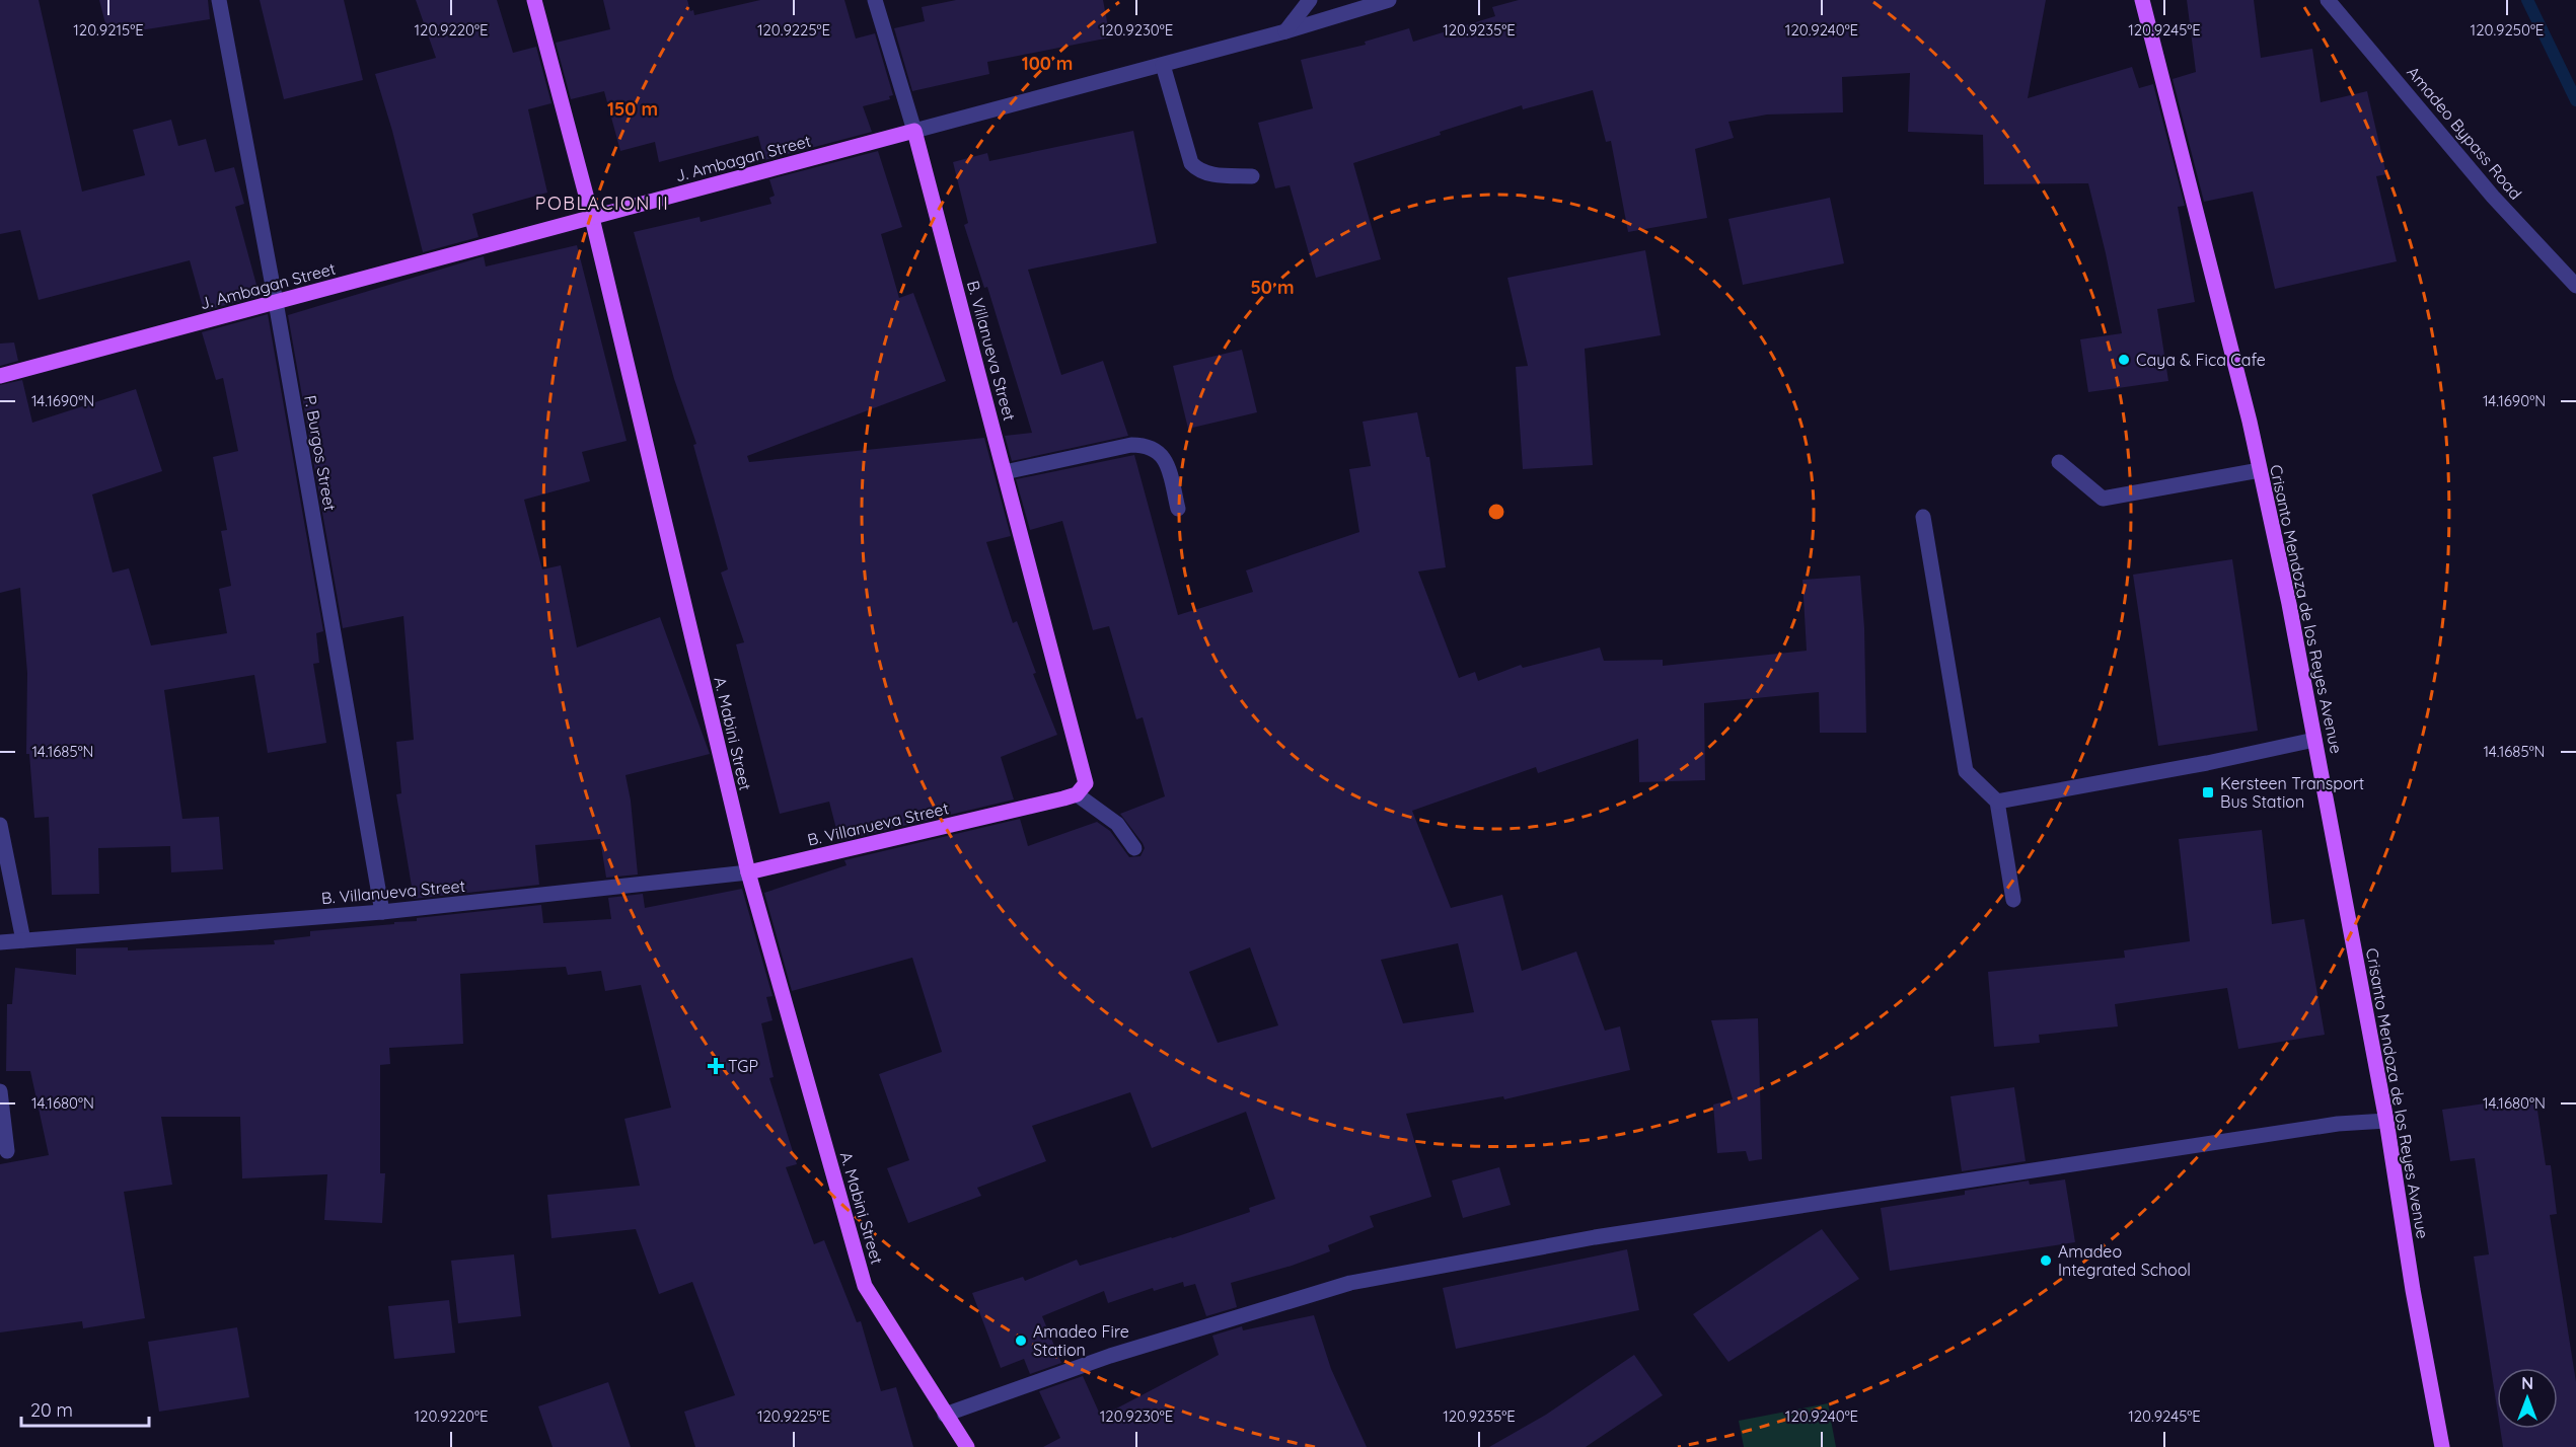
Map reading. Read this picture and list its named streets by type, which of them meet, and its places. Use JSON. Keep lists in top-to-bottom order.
{
  "streets": {
    "main road": [
      "J. Ambagan Street",
      "B. Villanueva Street",
      "Crisanto Mendoza de los Reyes Avenue",
      "A. Mabini Street"
    ],
    "street": ["Amadeo Bypass Road", "P. Burgos Street"]
  },
  "crossings": [
    ["J. Ambagan Street", "B. Villanueva Street"],
    ["J. Ambagan Street", "P. Burgos Street"],
    ["J. Ambagan Street", "A. Mabini Street"],
    ["B. Villanueva Street", "P. Burgos Street"],
    ["B. Villanueva Street", "A. Mabini Street"]
  ],
  "districts": ["POBLACION II"],
  "places": {
    "other": ["Caya & Fica Cafe", "Amadeo Integrated School", "Amadeo Fire Station"],
    "transit": ["Kersteen Transport Bus Station"],
    "health": ["TGP"]
  },
  "scale_bar": "20 m",
  "north": "top",
  "coordinates": [
    "120.9215°E",
    "120.9220°E",
    "120.9225°E",
    "120.9230°E",
    "120.9235°E",
    "120.9240°E",
    "120.9245°E",
    "120.9250°E",
    "14.1690°N",
    "14.1685°N",
    "14.1680°N"
  ],
  "rings": ["100 m", "150 m", "50 m"]
}
